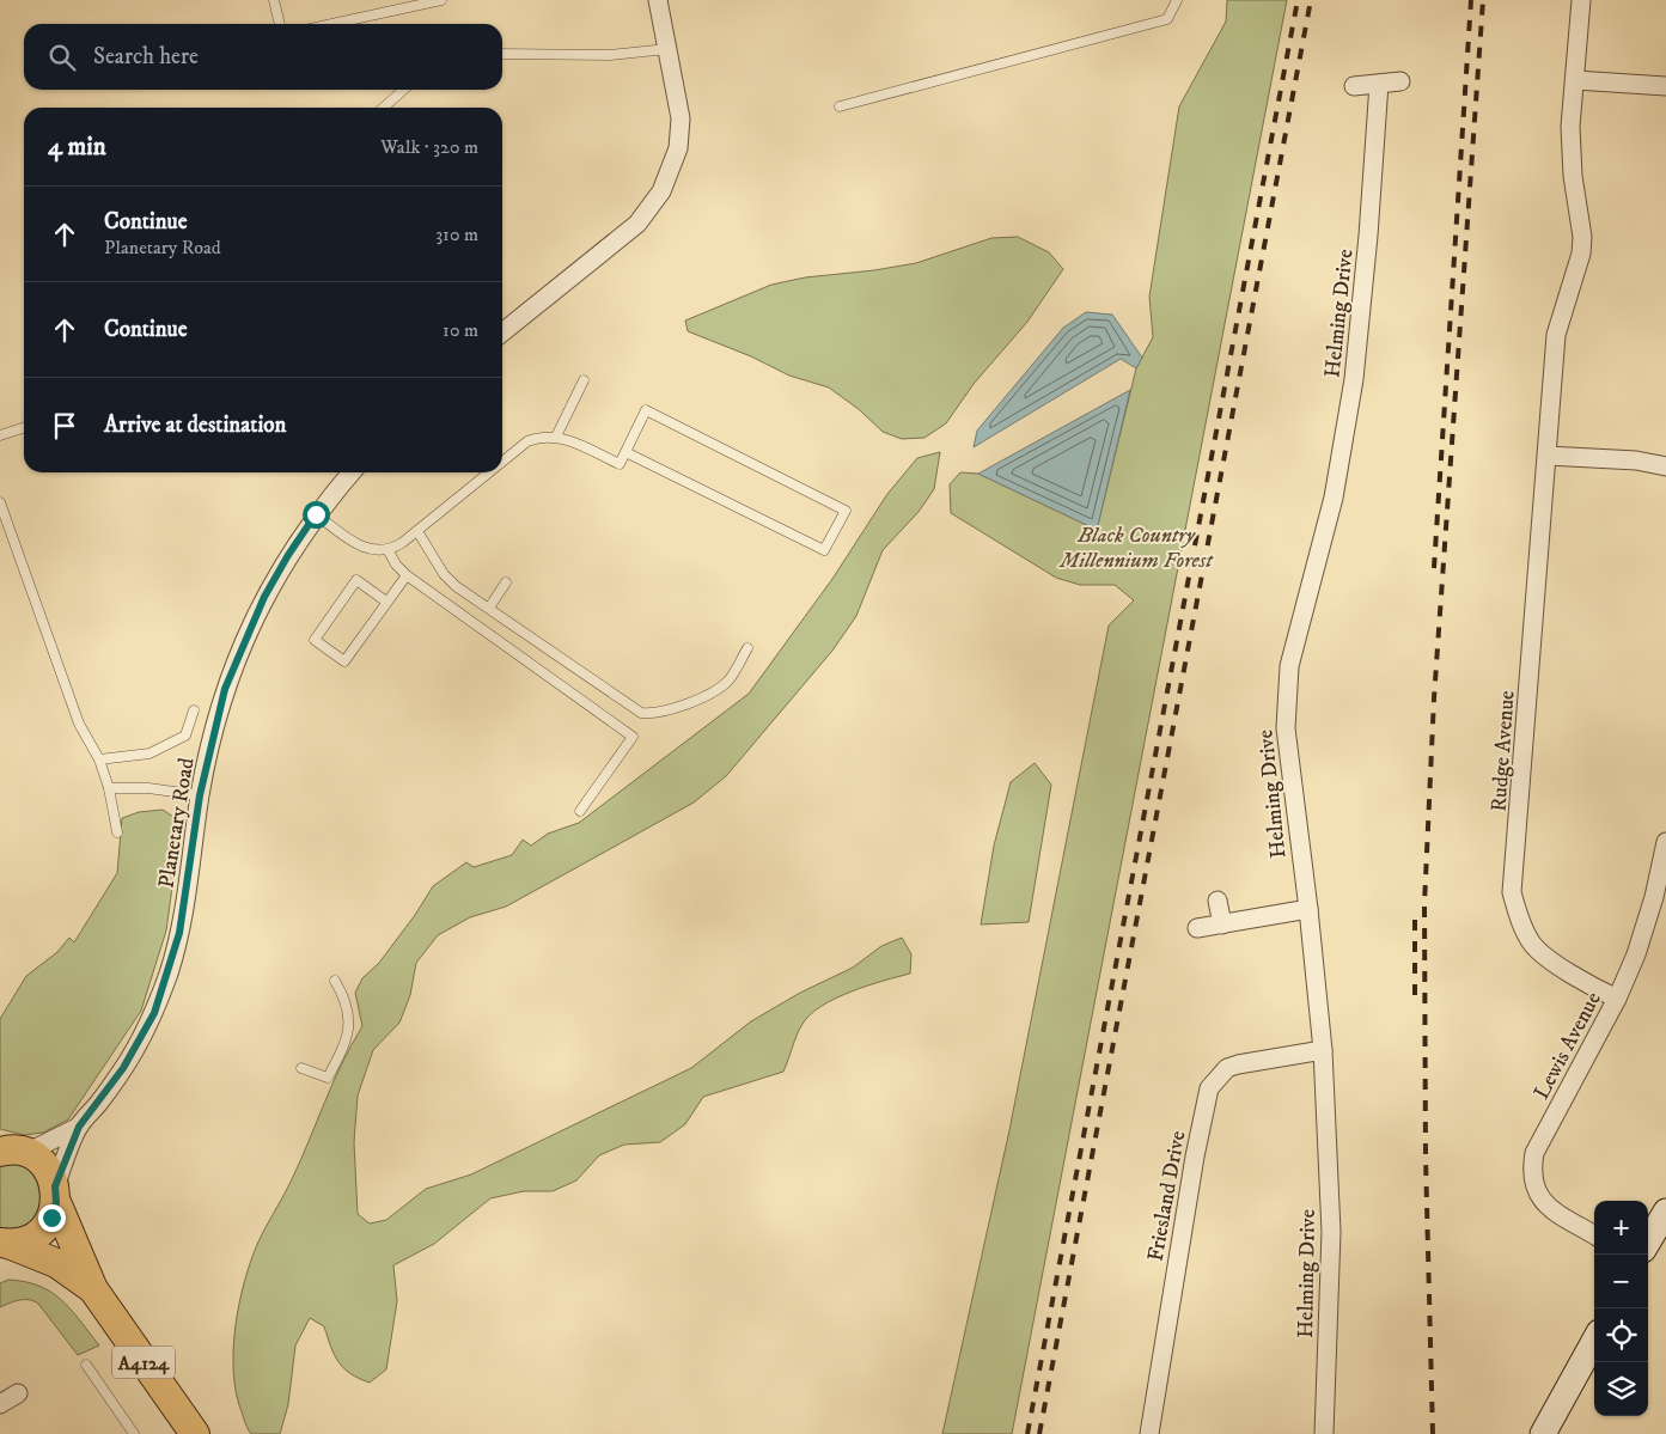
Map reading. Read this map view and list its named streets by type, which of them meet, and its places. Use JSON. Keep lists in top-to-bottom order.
{
  "streets": {
    "main road": ["A4124"],
    "street": [
      "Helming Drive",
      "Rudge Avenue",
      "Planetary Road",
      "Lewis Avenue",
      "Friesland Drive"
    ]
  },
  "crossings": [
    ["Helming Drive", "Friesland Drive"],
    ["Rudge Avenue", "Lewis Avenue"],
    ["Planetary Road", "A4124"]
  ],
  "parks": ["Black Country Millennium Forest"],
  "page": {
    "search": "Search here",
    "heading": ["4 min", "Walk · 320 m"],
    "list": [
      ["Continue", "Planetary Road", "310 m"],
      ["Continue", "10 m"],
      "Arrive at destination"
    ],
    "map_buttons": ["+", "−"]
  }
}
